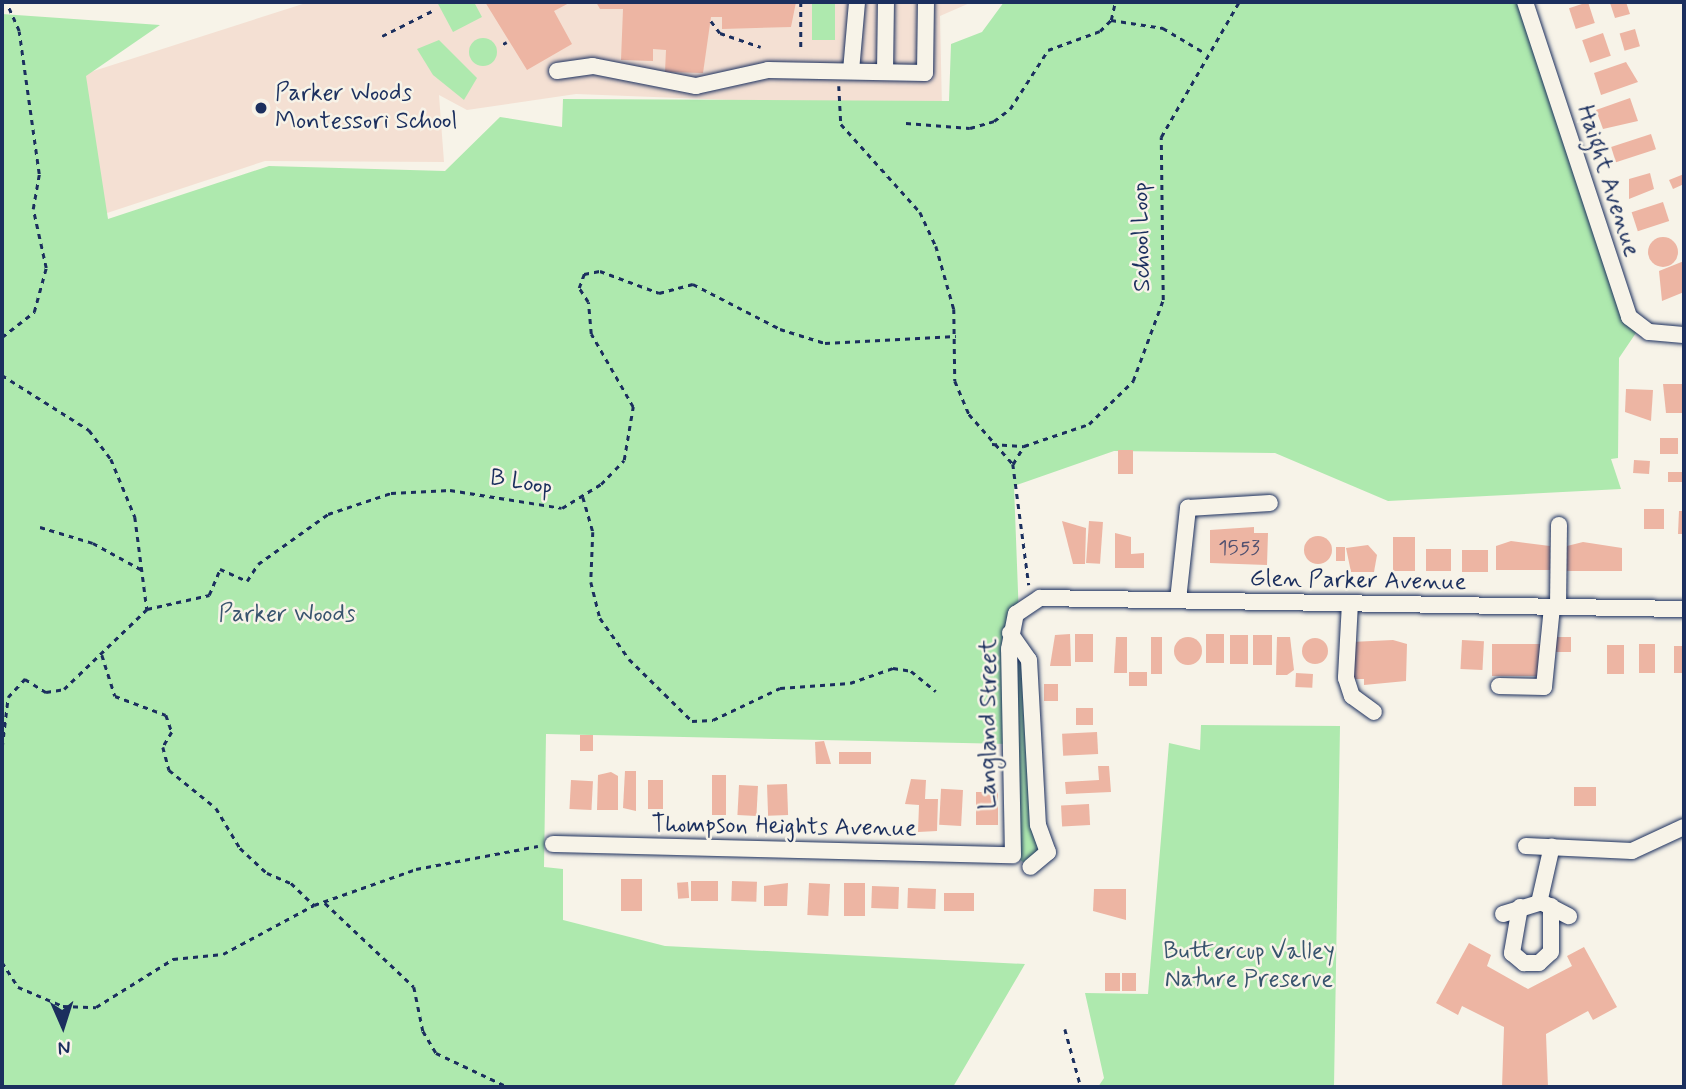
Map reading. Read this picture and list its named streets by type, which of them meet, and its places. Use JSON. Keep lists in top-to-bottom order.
{
  "streets": {
    "street": [
      "Haight Avenue",
      "Glen Parker Avenue",
      "Langland Street",
      "Thompson Heights Avenue"
    ],
    "path": ["School Loop", "B Loop"]
  },
  "crossings": [
    ["Glen Parker Avenue", "Langland Street"],
    ["Langland Street", "Thompson Heights Avenue"]
  ],
  "parks": ["Parker Woods", "Buttercup Valley Nature Preserve"],
  "places": ["Parker Woods Montessori School"],
  "house_numbers": ["1553"],
  "north": "bottom"
}
